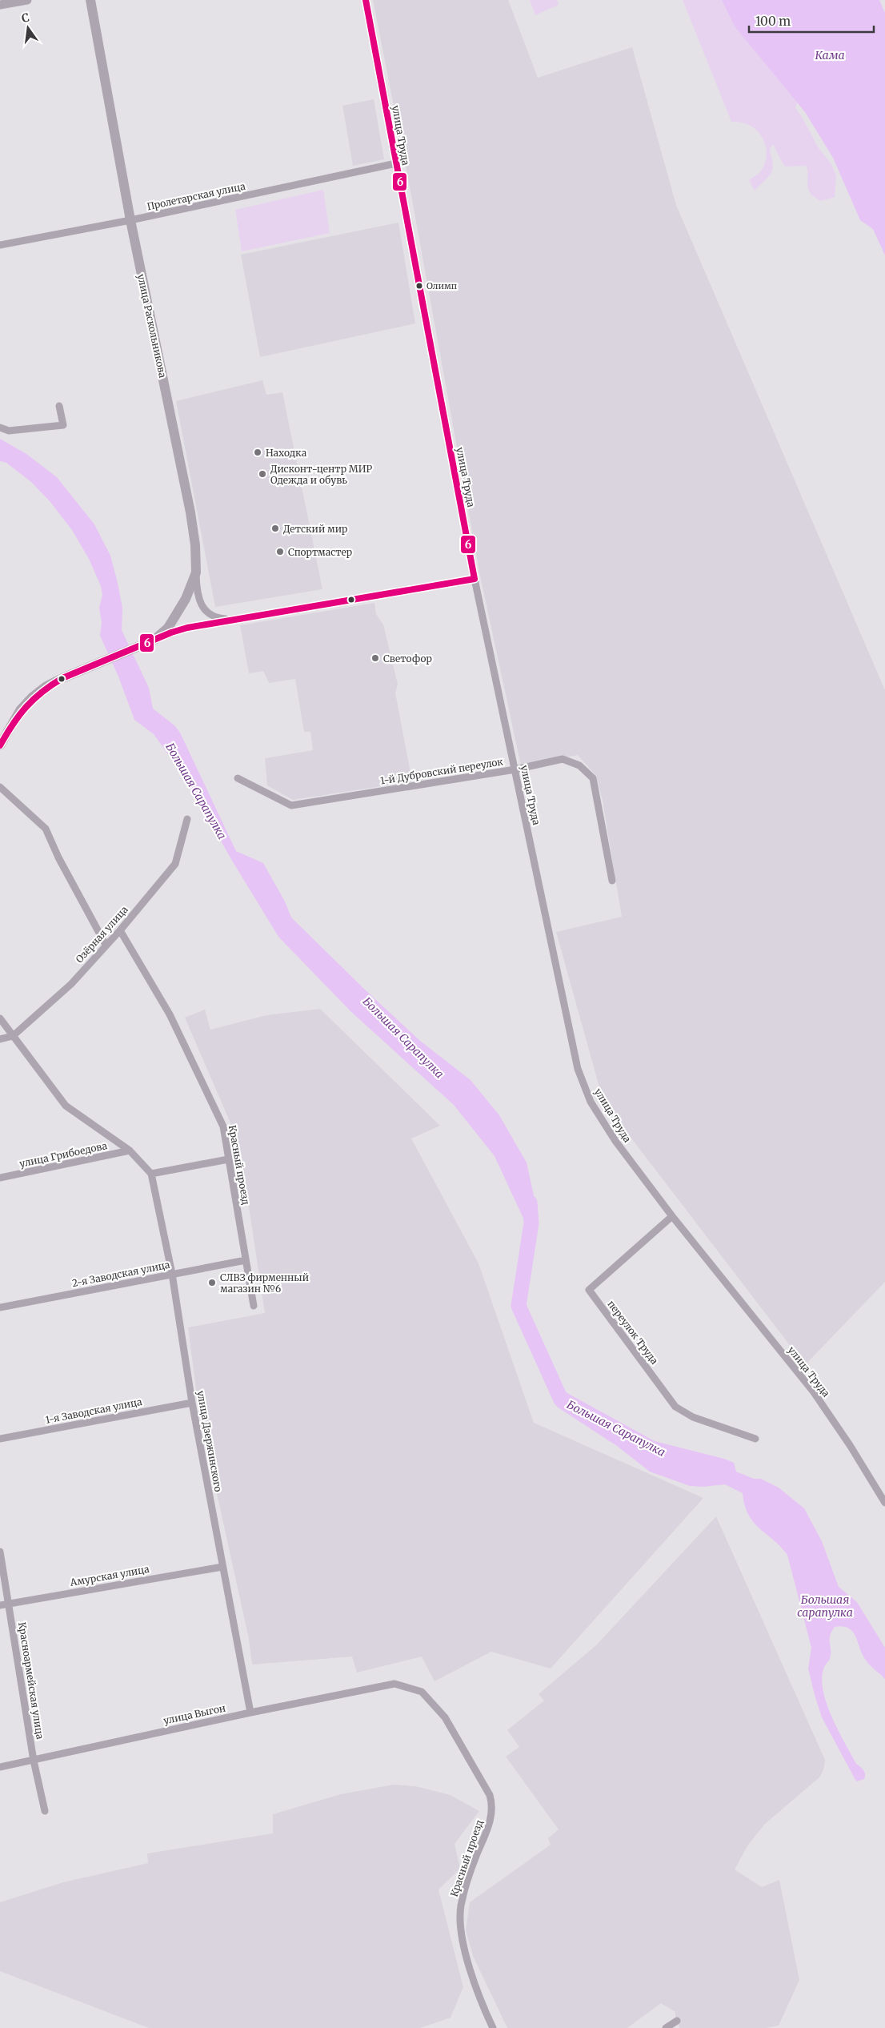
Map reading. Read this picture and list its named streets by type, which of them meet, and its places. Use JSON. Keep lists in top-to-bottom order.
{
  "streets": {
    "main road": ["улица Раскольникова"],
    "street": [
      "улица Труда",
      "Пролетарская улица",
      "1-й Дубровский переулок",
      "Озёрная улица",
      "улица Грибоедова",
      "Красный проезд",
      "2-я Заводская улица",
      "переулок Труда",
      "1-я Заводская улица",
      "улица Дзержинского",
      "Амурская улица",
      "Красноармейская улица",
      "улица Выгон"
    ]
  },
  "crossings": [
    ["улица Труда", "Пролетарская улица"],
    ["улица Труда", "1-й Дубровский переулок"],
    ["улица Труда", "переулок Труда"],
    ["Пролетарская улица", "улица Раскольникова"],
    ["Озёрная улица", "Красный проезд"],
    ["Красный проезд", "2-я Заводская улица"],
    ["Красный проезд", "улица Выгон"],
    ["2-я Заводская улица", "улица Дзержинского"],
    ["1-я Заводская улица", "улица Дзержинского"],
    ["улица Дзержинского", "Амурская улица"],
    ["улица Дзержинского", "улица Выгон"],
    ["Амурская улица", "Красноармейская улица"],
    ["Красноармейская улица", "улица Выгон"]
  ],
  "water": ["Кама", "Большая Сарапулка", "Большая сарапулка"],
  "places": [
    "Олимп",
    "Находка",
    "Дисконт-центр МИР Одежда и обувь",
    "Детский мир",
    "Спортмастер",
    "Светофор",
    "СЛВЗ фирменный магазин №6"
  ],
  "lines": ["transit line 6"],
  "scale_bar": "100 m",
  "north": "top"
}
